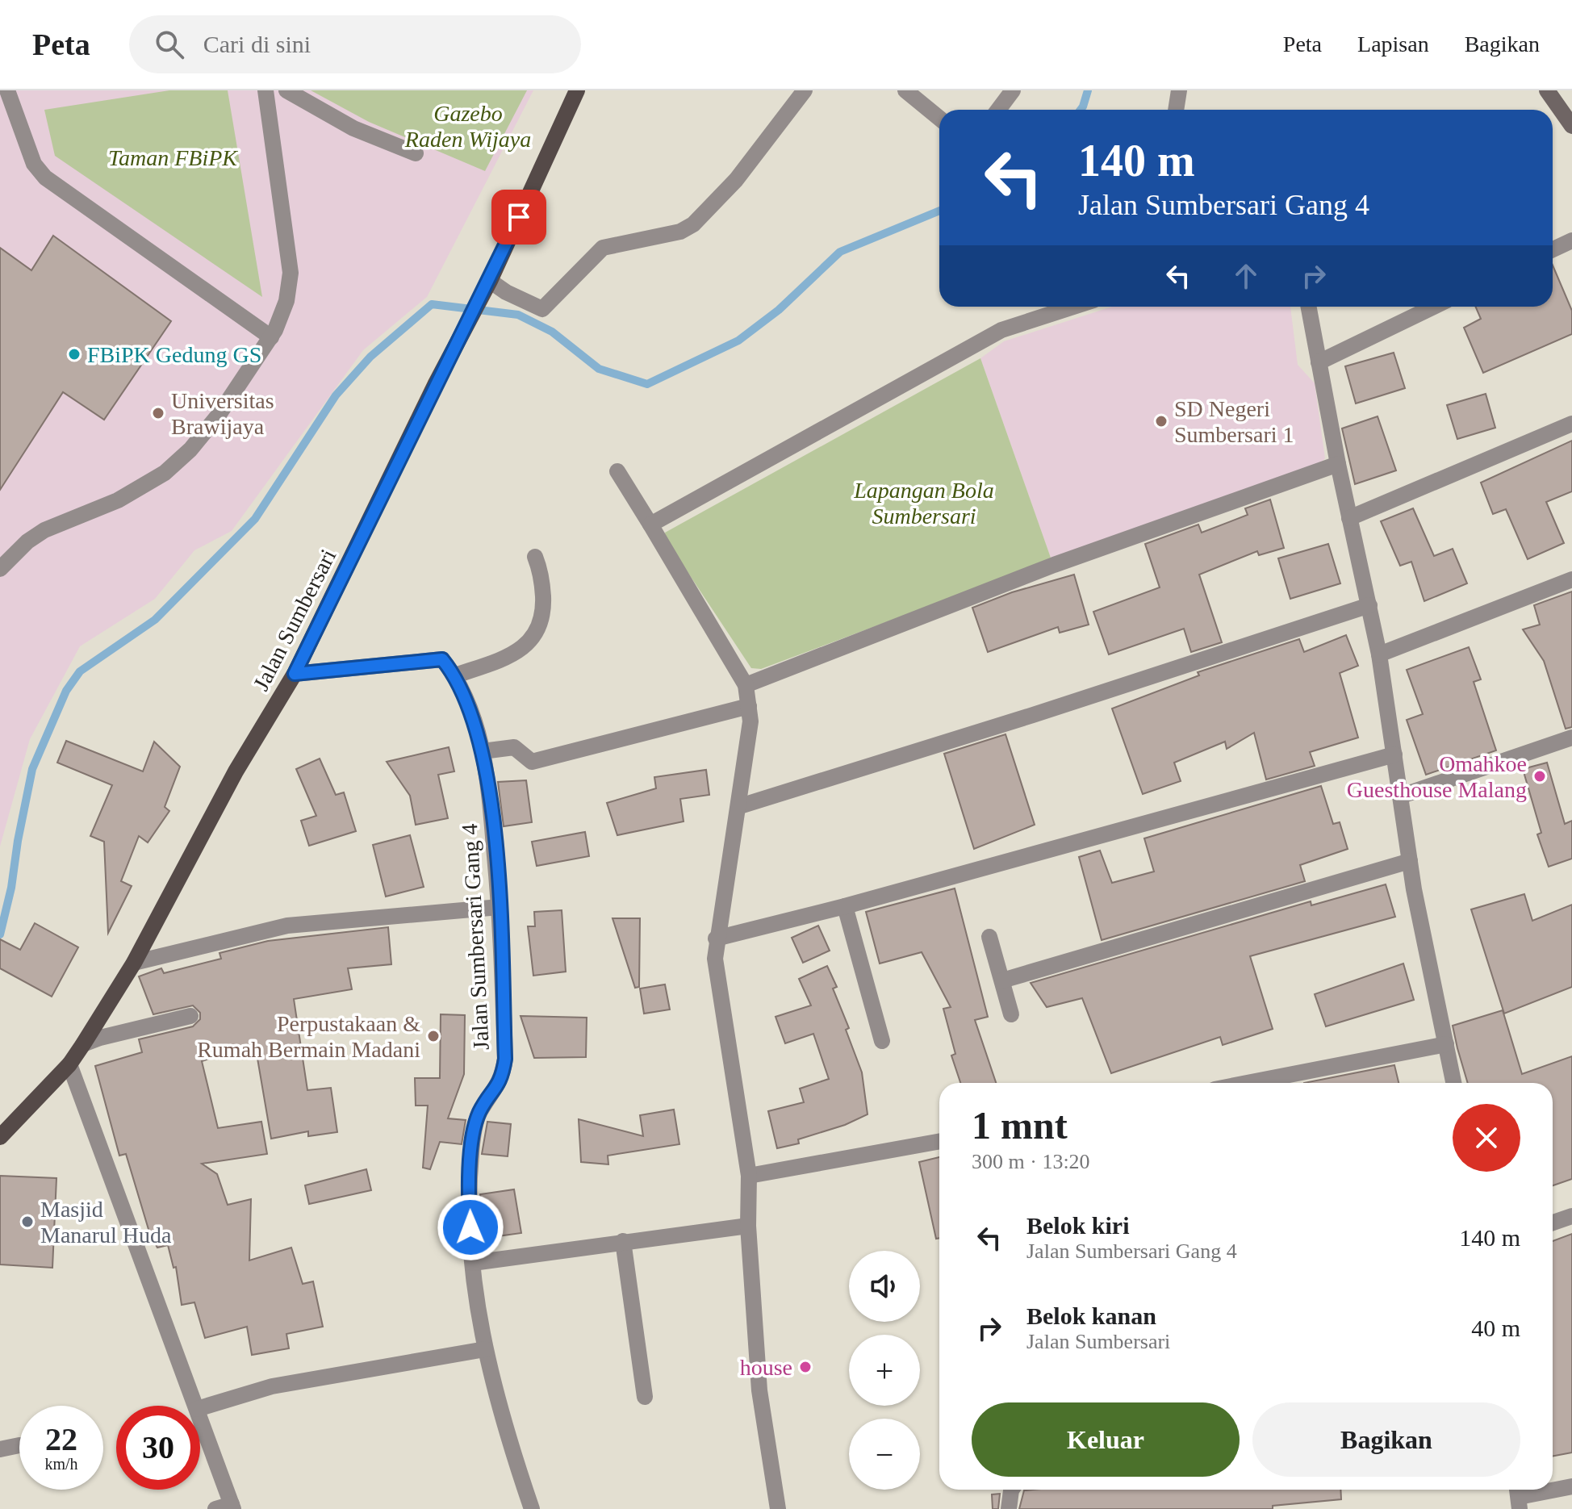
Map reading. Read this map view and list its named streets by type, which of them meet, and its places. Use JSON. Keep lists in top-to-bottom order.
{
  "streets": {
    "main road": ["Jalan Sumbersari"],
    "street": ["Jalan Sumbersari Gang 4"]
  },
  "parks": ["Gazebo Raden Wijaya", "Taman FBiPK", "Lapangan Bola Sumbersari"],
  "places": [
    "FBiPK Gedung GS",
    "Universitas Brawijaya",
    "SD Negeri Sumbersari 1",
    "Omahkoe Guesthouse Malang",
    "Perpustakaan & Rumah Bermain Madani",
    "Masjid Manarul Huda",
    "house"
  ],
  "page": {
    "header": "Peta",
    "search": "Cari di sini",
    "nav": ["Peta", "Lapisan", "Bagikan"],
    "turn": ["140 m", "Jalan Sumbersari Gang 4"],
    "heading": ["1 mnt", "300 m · 13:20"],
    "list": [
      {
        "name": "Belok kiri",
        "note": "Jalan Sumbersari Gang 4",
        "value": "140 m"
      },
      {
        "name": "Belok kanan",
        "note": "Jalan Sumbersari",
        "value": "40 m"
      }
    ],
    "map_buttons": ["+", "−"],
    "buttons": ["Keluar", "Bagikan"],
    "speed": "22 km/h",
    "limit": "30"
  }
}
